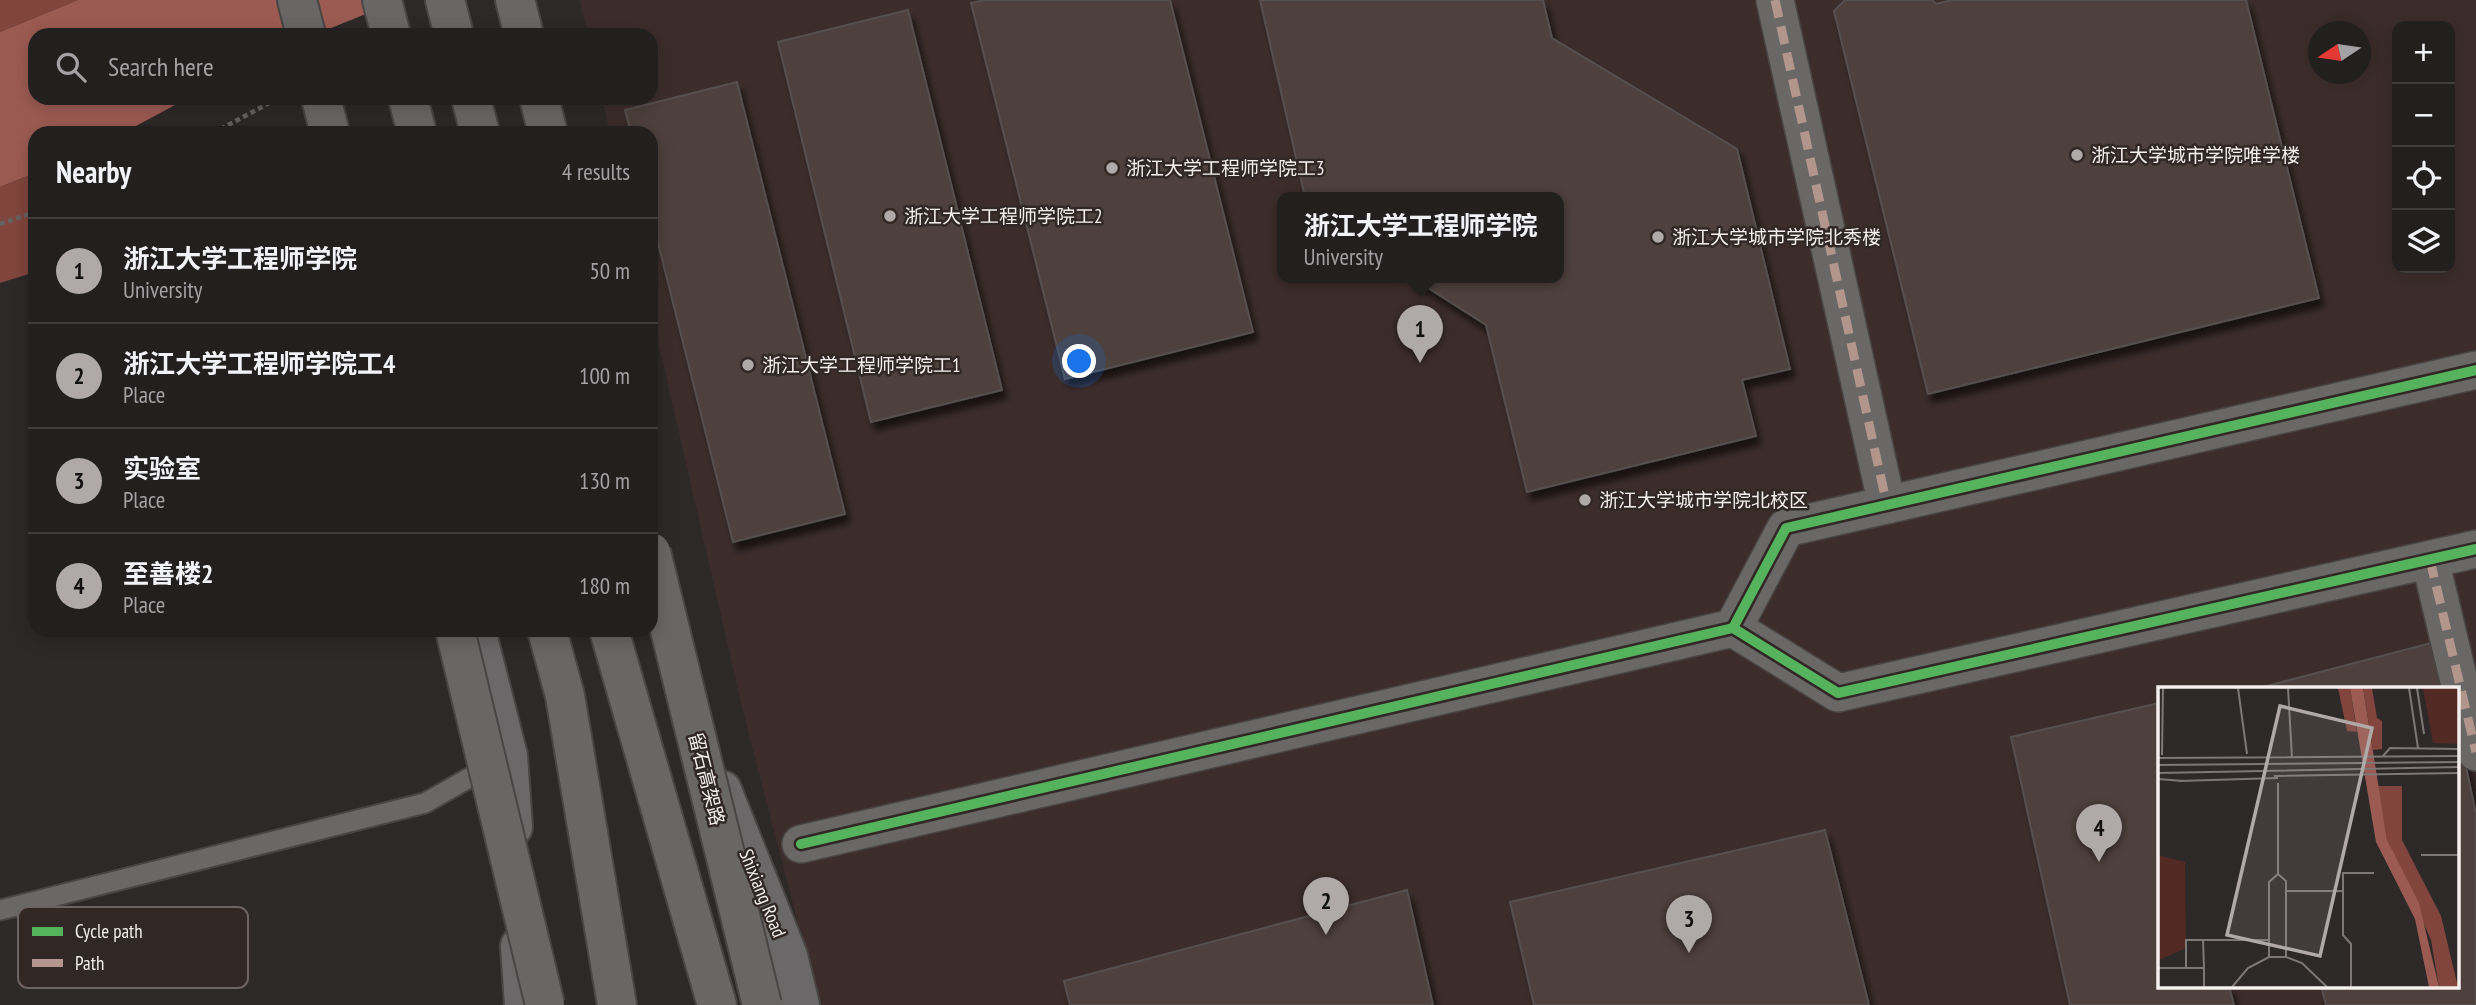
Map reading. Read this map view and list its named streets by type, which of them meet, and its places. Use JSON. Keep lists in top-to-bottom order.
{
  "streets": {
    "highway": ["留石高架路"],
    "main road": ["Shixiang Road"]
  },
  "places": [
    "浙江大学城市学院唯学楼",
    "浙江大学工程师学院工3",
    "浙江大学工程师学院工2",
    "浙江大学城市学院北秀楼",
    "浙江大学工程师学院工1",
    "浙江大学城市学院北校区"
  ],
  "legend": ["Cycle path", "Path"],
  "north": "left",
  "page": {
    "map_buttons": ["+", "−"],
    "search": "Search here",
    "heading": ["Nearby", "4 results"],
    "popup": ["浙江大学工程师学院", "University"],
    "list": [
      {
        "mark": "1",
        "name": "浙江大学工程师学院",
        "note": "University",
        "value": "50 m"
      },
      {
        "mark": "2",
        "name": "浙江大学工程师学院工4",
        "note": "Place",
        "value": "100 m"
      },
      {
        "mark": "3",
        "name": "实验室",
        "note": "Place",
        "value": "130 m"
      },
      {
        "mark": "4",
        "name": "至善楼2",
        "note": "Place",
        "value": "180 m"
      }
    ],
    "pins": [
      "1",
      "4",
      "2",
      "3"
    ]
  }
}
